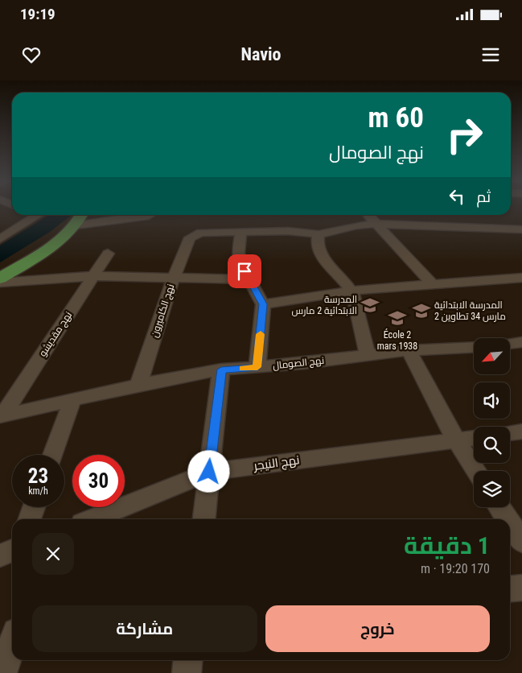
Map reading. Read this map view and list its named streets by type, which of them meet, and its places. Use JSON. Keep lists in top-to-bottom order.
{
  "streets": {
    "street": [
      "نهج الكاميرون",
      "نهج مقديشو",
      "نهج الصومال",
      "نهج النيجر"
    ]
  },
  "crossings": [
    ["نهج الكاميرون", "نهج الصومال"],
    ["نهج مقديشو", "نهج الصومال"]
  ],
  "places": {
    "school or university": ["المدرسة الابتدائية 2 مارس", "المدرسة الابتدائية 2 مارس 34 تطاوين", "École 2 mars 1938"]
  },
  "north": "bottom left",
  "page": {
    "status": "19:19",
    "header": "Navio",
    "turn": ["60 m", "نهج الصومال"],
    "then": "ثم",
    "speed": "23 km/h",
    "limit": "30",
    "heading": ["1 دقيقة", "170 m · 19:20"],
    "buttons": ["خروج", "مشاركة"]
  }
}
